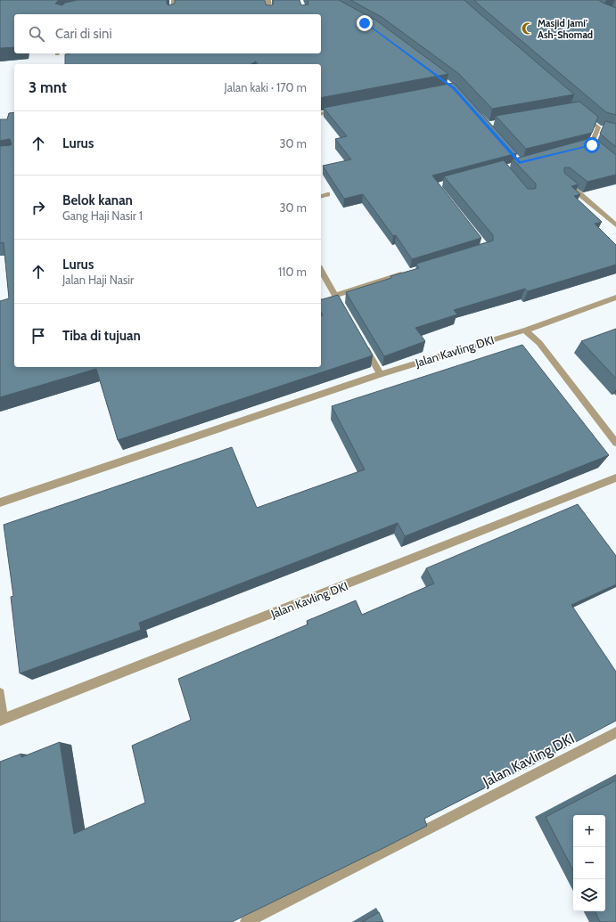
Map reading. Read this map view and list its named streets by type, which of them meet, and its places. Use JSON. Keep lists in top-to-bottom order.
{
  "streets": {
    "street": ["Jalan Kavling DKI"]
  },
  "places": {
    "mosque": ["Masjid Jami' Ash-Shomad"]
  },
  "page": {
    "search": "Cari di sini",
    "heading": ["3 mnt", "Jalan kaki · 170 m"],
    "list": [
      ["Lurus", "30 m"],
      ["Belok kanan", "Gang Haji Nasir 1", "30 m"],
      ["Lurus", "Jalan Haji Nasir", "110 m"],
      "Tiba di tujuan"
    ],
    "map_buttons": ["+", "−"]
  }
}
